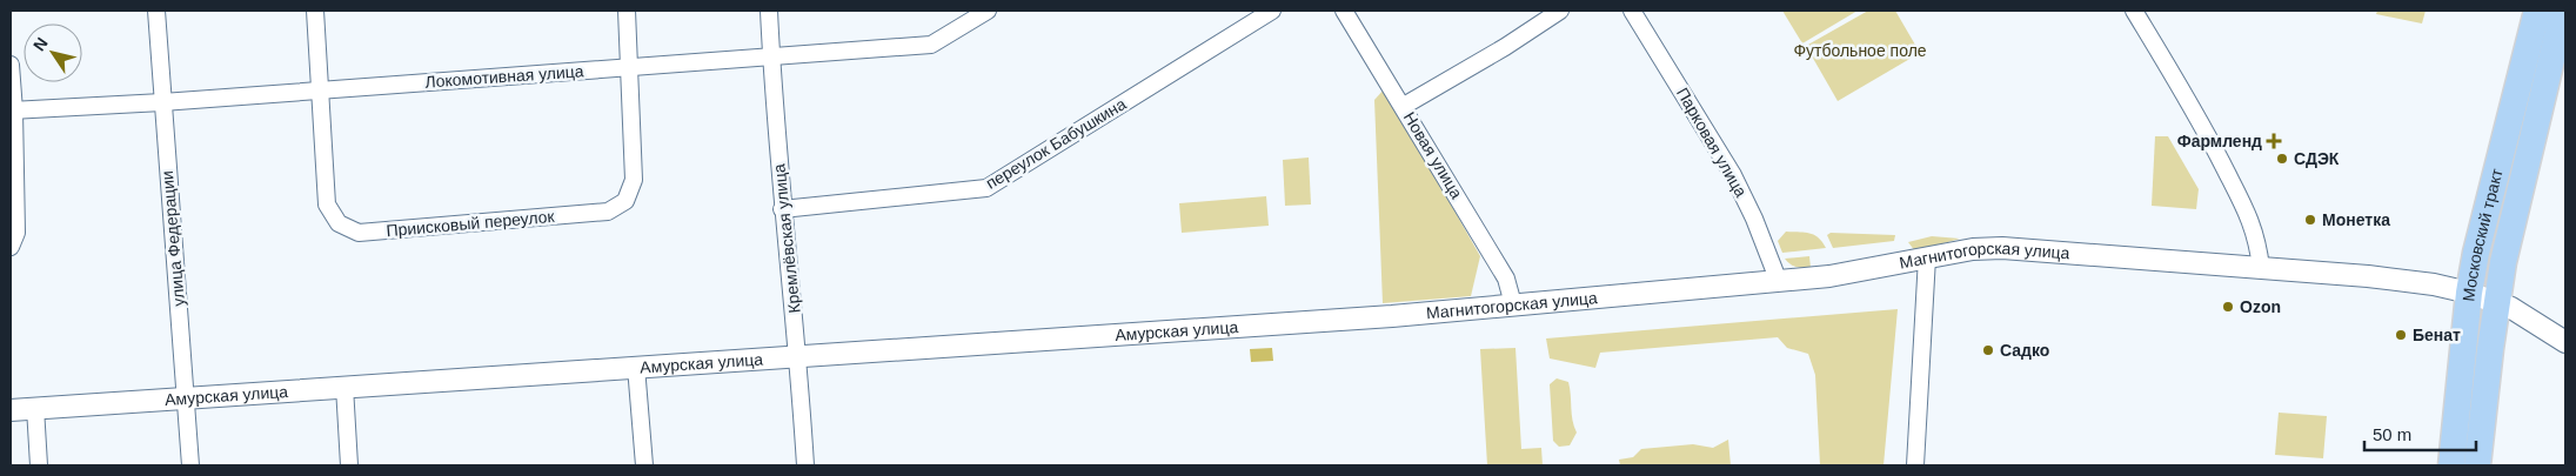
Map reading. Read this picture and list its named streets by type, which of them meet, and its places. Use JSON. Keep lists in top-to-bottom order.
{
  "streets": {
    "main road": ["Московский тракт"],
    "street": [
      "Локомотивная улица",
      "Парковая улица",
      "переулок Бабушкина",
      "Новая улица",
      "Приисковый переулок",
      "улица Федерации",
      "Кремлёвская улица",
      "Магнитогорская улица",
      "Амурская улица"
    ]
  },
  "crossings": [
    ["Локомотивная улица", "Приисковый переулок"],
    ["Локомотивная улица", "улица Федерации"],
    ["Локомотивная улица", "Кремлёвская улица"],
    ["Парковая улица", "Магнитогорская улица"],
    ["переулок Бабушкина", "Кремлёвская улица"],
    ["Новая улица", "Магнитогорская улица"],
    ["Московский тракт", "Магнитогорская улица"],
    ["улица Федерации", "Амурская улица"],
    ["Кремлёвская улица", "Амурская улица"],
    ["Магнитогорская улица", "Амурская улица"]
  ],
  "parks": ["Футбольное поле"],
  "places": {
    "health": ["Фармленд"],
    "other": [
      "СДЭК",
      "Монетка",
      "Ozon",
      "Бенат",
      "Садко"
    ]
  },
  "scale_bar": "50 m",
  "north": "top left"
}
